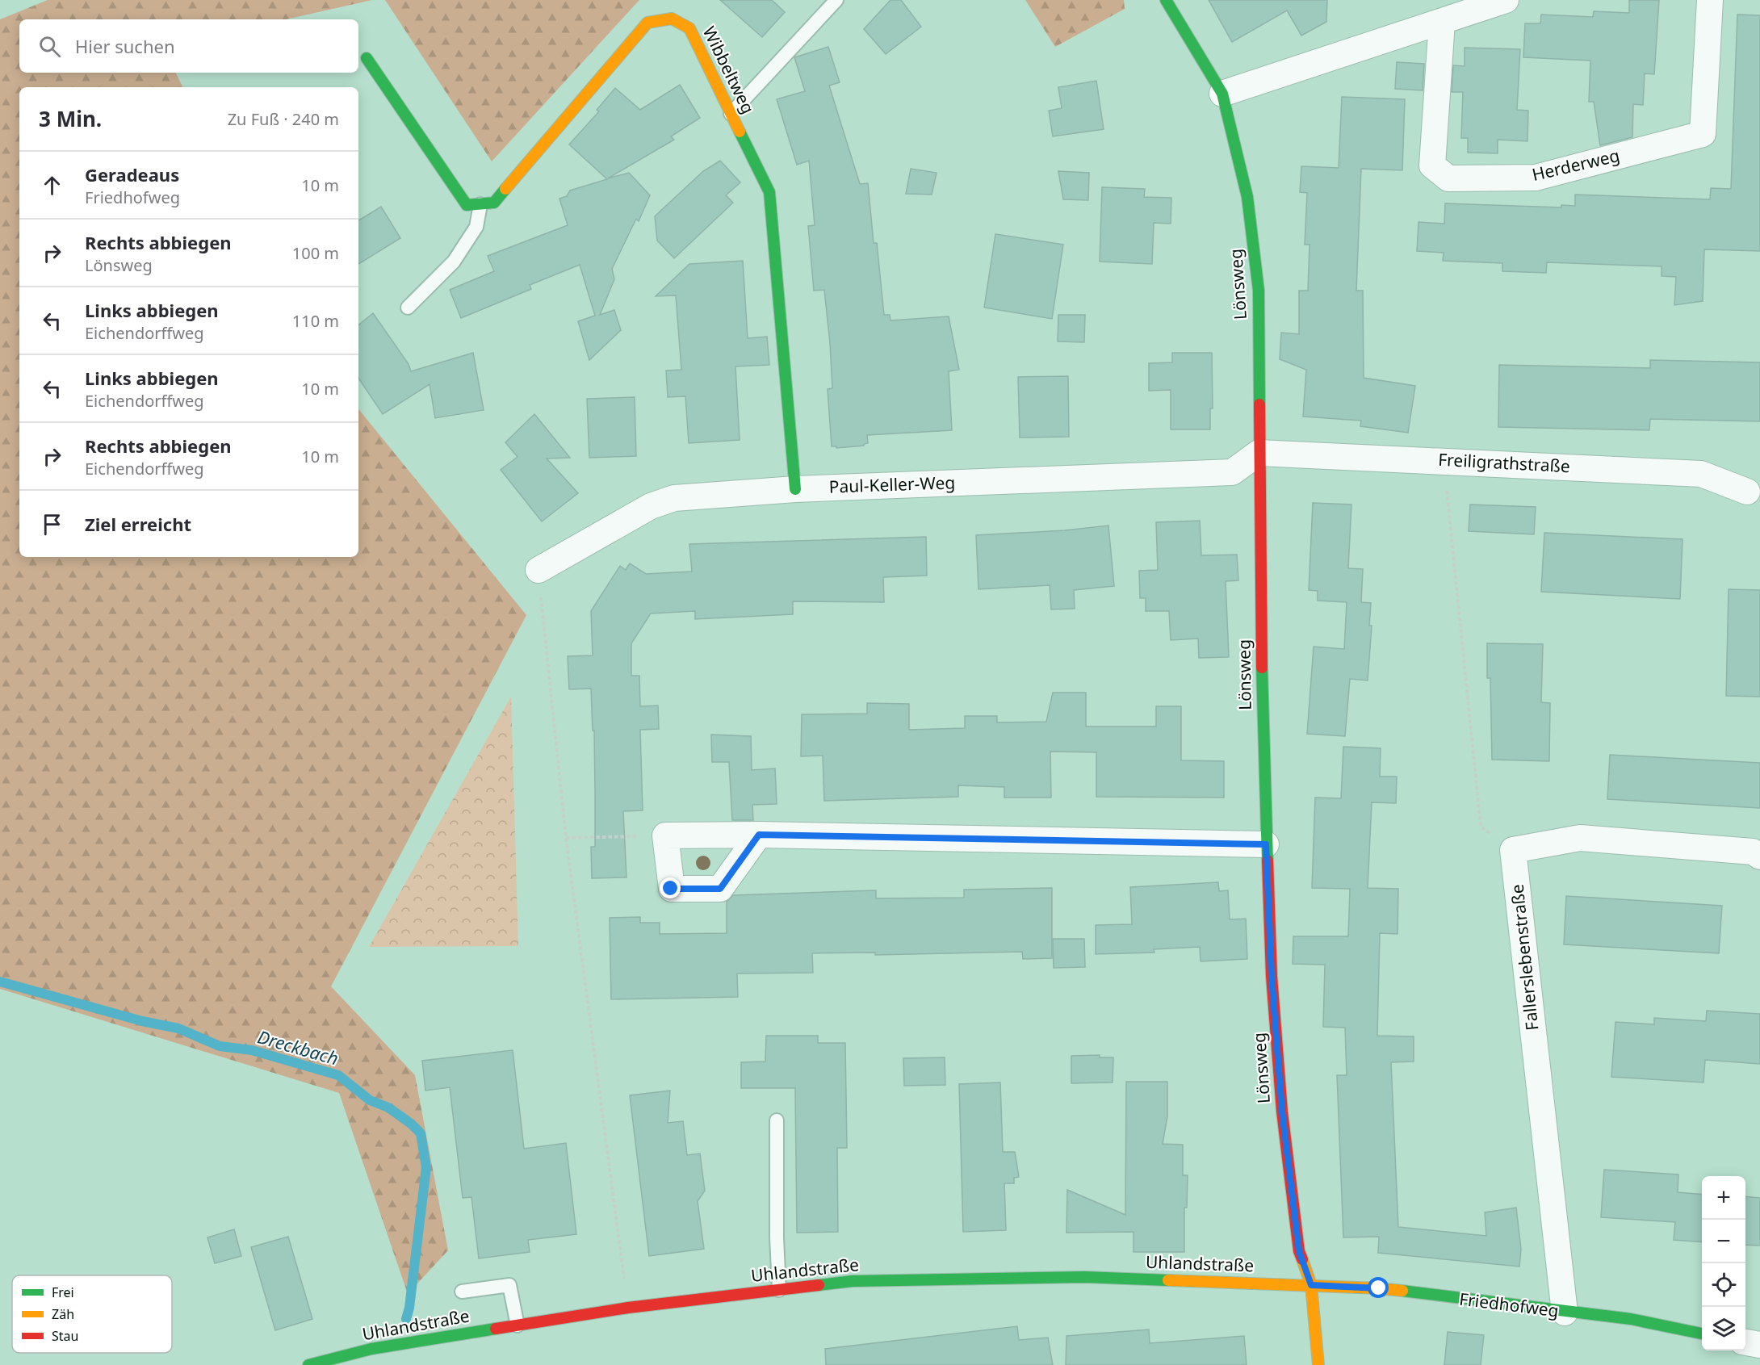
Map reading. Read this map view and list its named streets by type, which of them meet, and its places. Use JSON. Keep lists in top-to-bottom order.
{
  "streets": {
    "street": [
      "Wibbeltweg",
      "Herderweg",
      "Lönsweg",
      "Freiligrathstraße",
      "Paul-Keller-Weg",
      "Fallerslebenstraße",
      "Uhlandstraße",
      "Friedhofweg"
    ]
  },
  "crossings": [
    ["Wibbeltweg", "Paul-Keller-Weg"],
    ["Lönsweg", "Freiligrathstraße"],
    ["Lönsweg", "Paul-Keller-Weg"],
    ["Lönsweg", "Uhlandstraße"],
    ["Lönsweg", "Friedhofweg"],
    ["Freiligrathstraße", "Paul-Keller-Weg"],
    ["Fallerslebenstraße", "Friedhofweg"],
    ["Uhlandstraße", "Friedhofweg"]
  ],
  "water": ["Dreckbach"],
  "legend": ["Frei", "Zäh", "Stau"],
  "page": {
    "search": "Hier suchen",
    "heading": ["3 Min.", "Zu Fuß · 240 m"],
    "list": [
      ["Geradeaus", "Friedhofweg", "10 m"],
      ["Rechts abbiegen", "Lönsweg", "100 m"],
      ["Links abbiegen", "Eichendorffweg", "110 m"],
      ["Links abbiegen", "Eichendorffweg", "10 m"],
      ["Rechts abbiegen", "Eichendorffweg", "10 m"],
      "Ziel erreicht"
    ],
    "map_buttons": ["+", "−"]
  }
}
